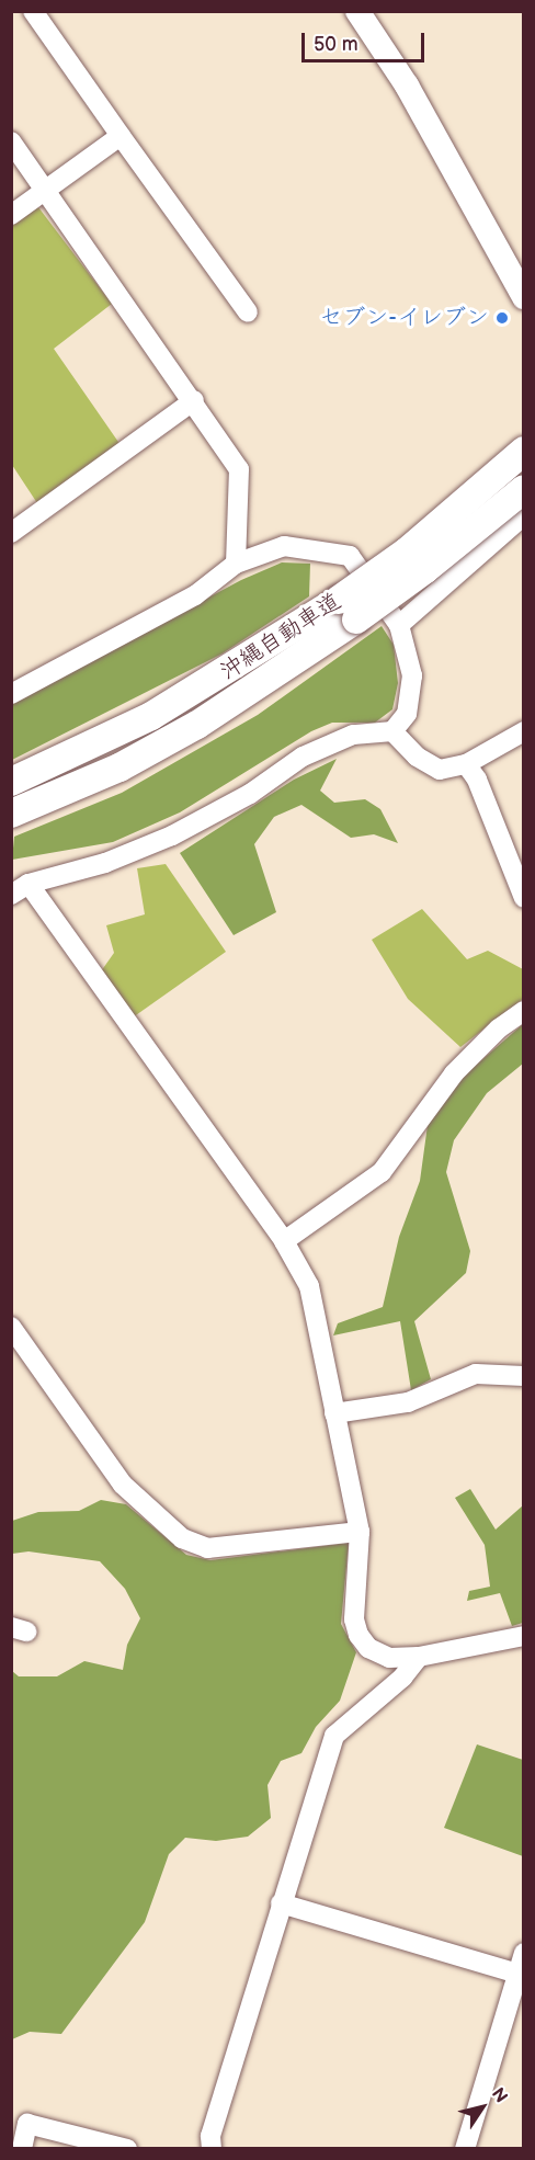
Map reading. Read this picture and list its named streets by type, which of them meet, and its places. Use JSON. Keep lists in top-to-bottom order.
{
  "streets": {
    "highway": ["沖縄自動車道"]
  },
  "places": ["セブン-イレブン"],
  "scale_bar": "50 m",
  "north": "top right"
}
